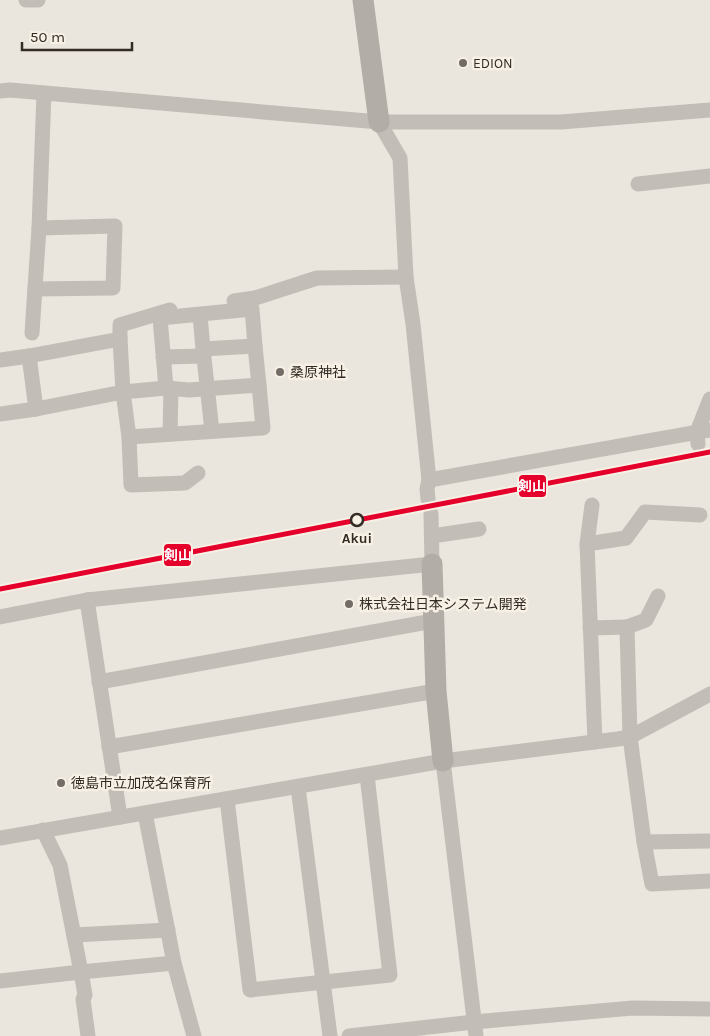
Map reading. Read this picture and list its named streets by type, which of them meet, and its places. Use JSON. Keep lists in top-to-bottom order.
{
  "places": [
    "EDION",
    "桑原神社",
    "Akui",
    "株式会社日本システム開発",
    "徳島市立加茂名保育所"
  ],
  "lines": ["transit line 剣山"],
  "scale_bar": "50 m"
}
